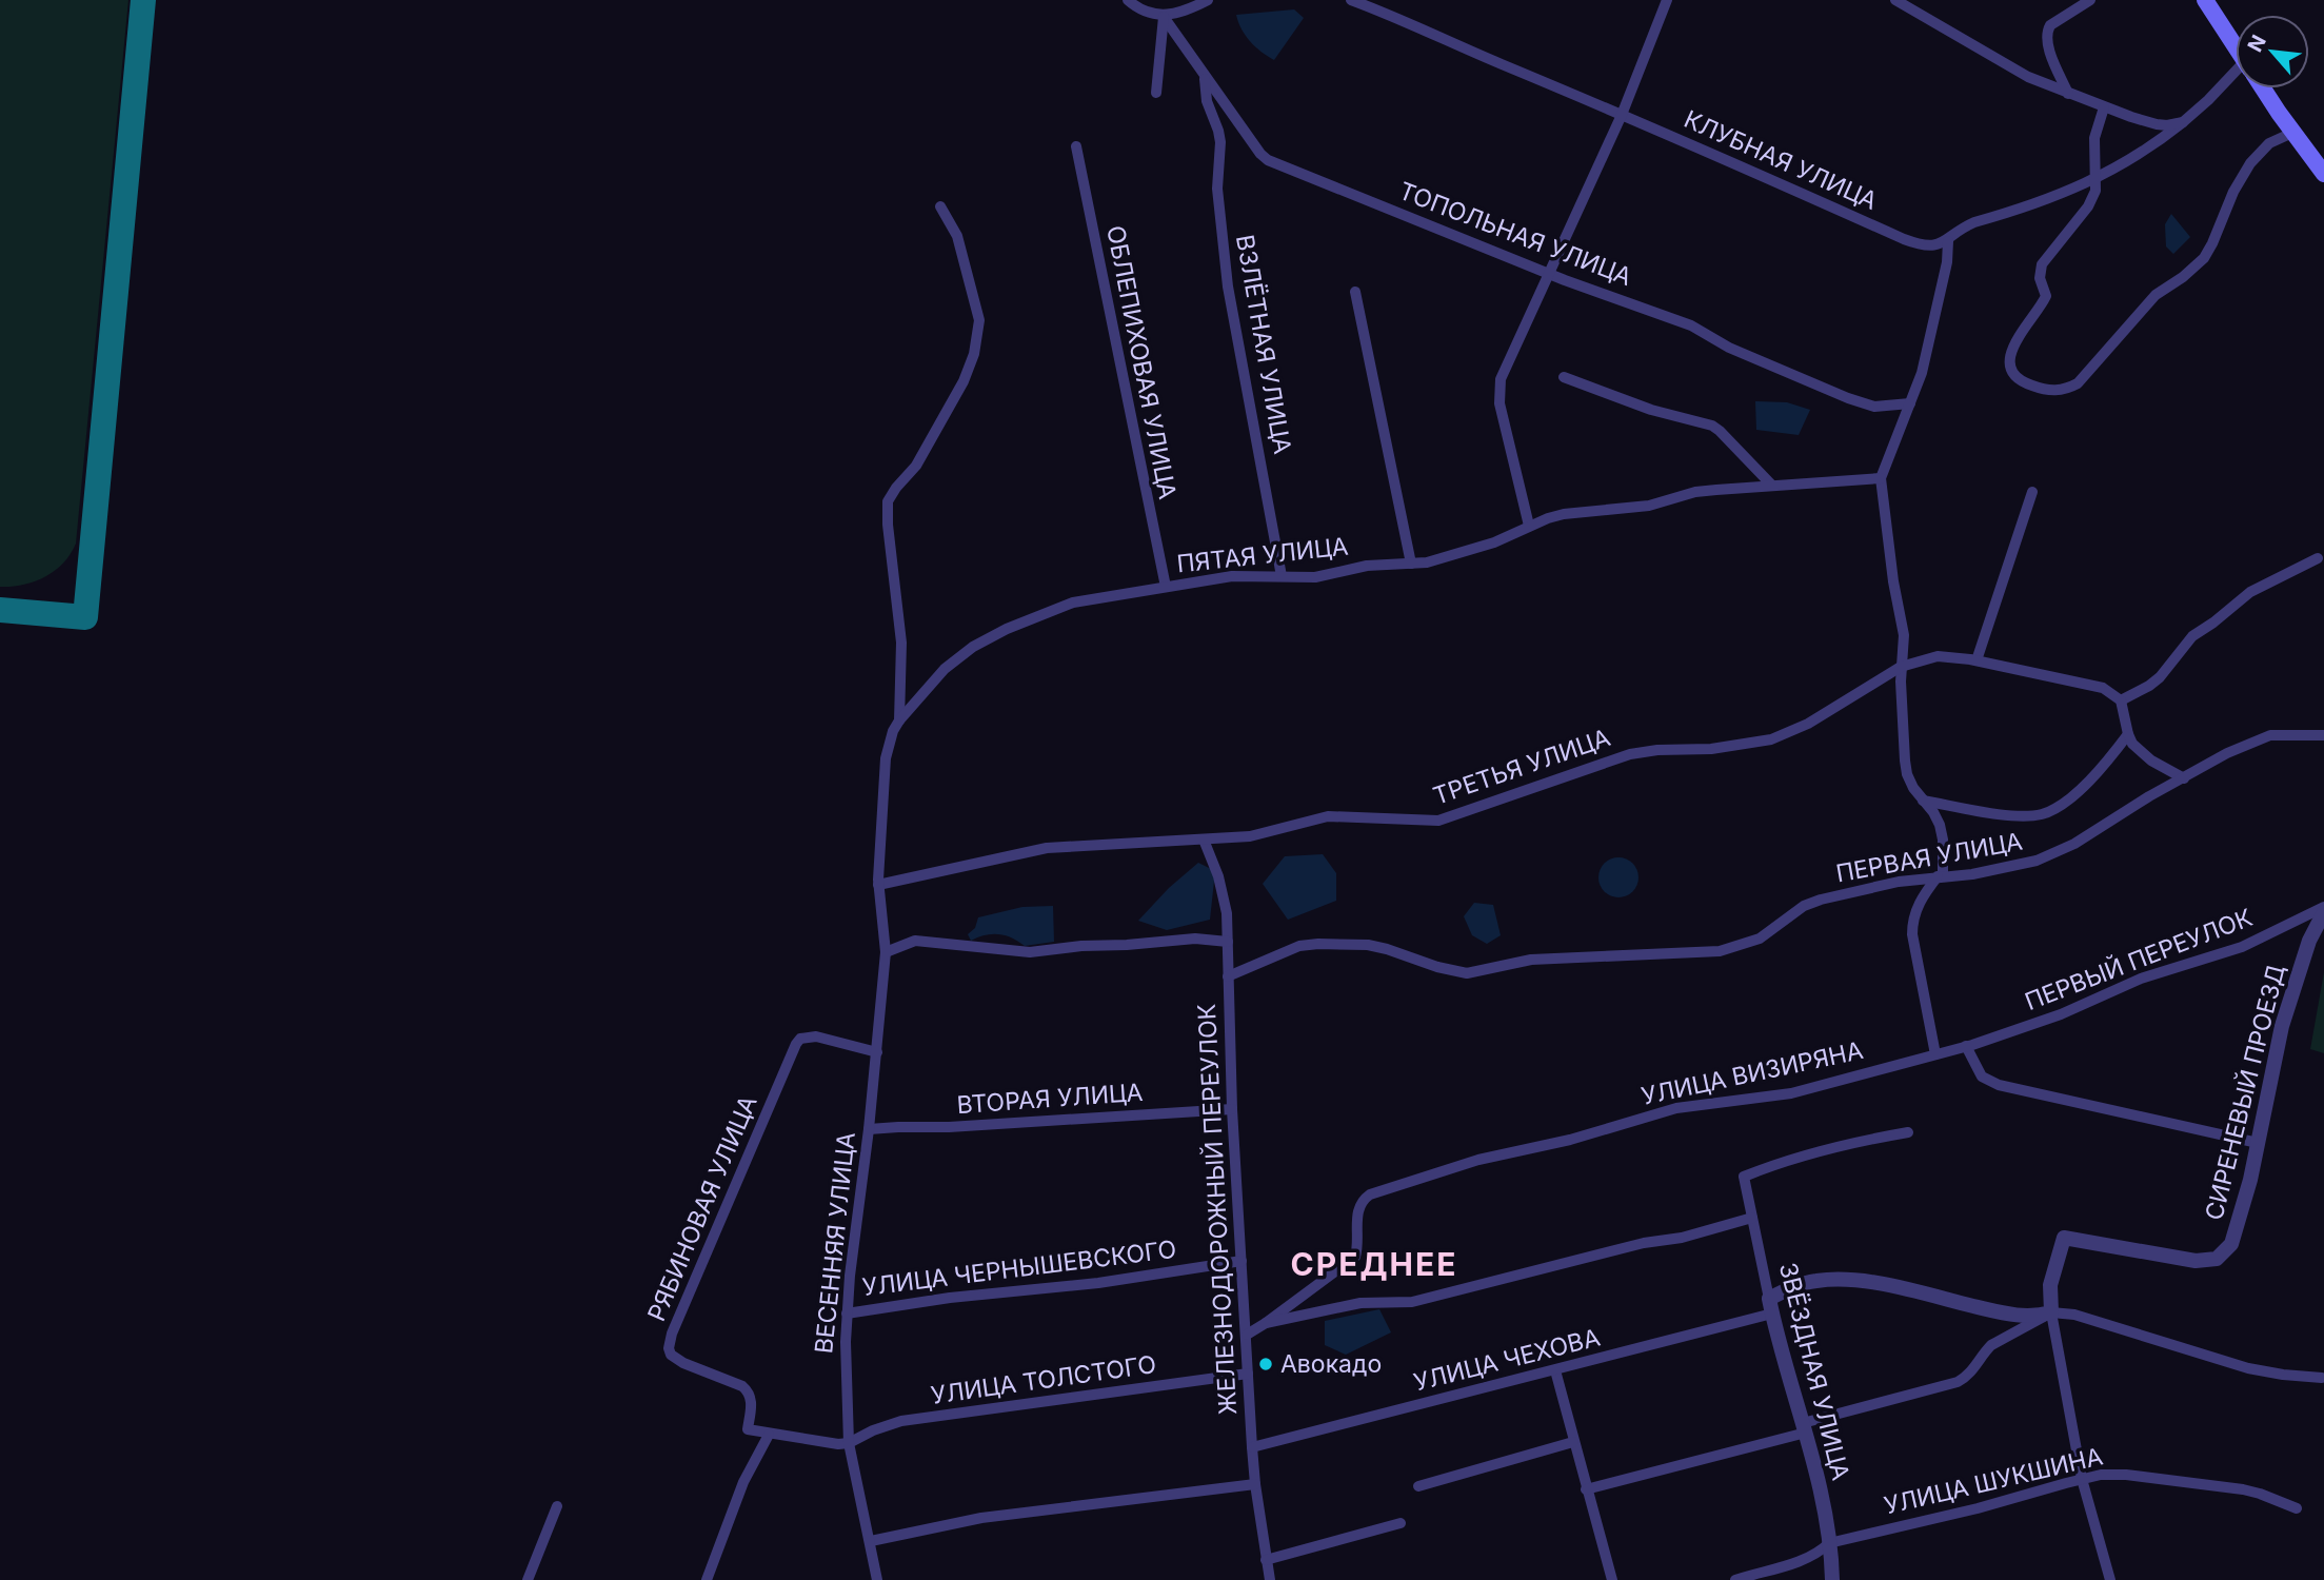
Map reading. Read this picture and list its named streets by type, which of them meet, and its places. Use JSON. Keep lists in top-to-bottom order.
{
  "streets": {
    "street": [
      "КЛУБНАЯ УЛИЦА",
      "ТОПОЛЬНАЯ УЛИЦА",
      "ВЗЛЁТНАЯ УЛИЦА",
      "ОБЛЕПИХОВАЯ УЛИЦА",
      "ПЯТАЯ УЛИЦА",
      "ТРЕТЬЯ УЛИЦА",
      "ПЕРВАЯ УЛИЦА",
      "ПЕРВЫЙ ПЕРЕУЛОК",
      "УЛИЦА ВИЗИРЯНА",
      "СИРЕНЕВЫЙ ПРОЕЗД",
      "ВТОРАЯ УЛИЦА",
      "РЯБИНОВАЯ УЛИЦА",
      "ЖЕЛЕЗНОДОРОЖНЫЙ ПЕРЕУЛОК",
      "ВЕСЕННЯЯ УЛИЦА",
      "УЛИЦА ЧЕРНЫШЕВСКОГО",
      "УЛИЦА ЧЕХОВА",
      "ЗВЁЗДНАЯ УЛИЦА",
      "УЛИЦА ТОЛСТОГО",
      "УЛИЦА ШУКШИНА"
    ]
  },
  "crossings": [
    ["ТОПОЛЬНАЯ УЛИЦА", "ВЗЛЁТНАЯ УЛИЦА"],
    ["ВЗЛЁТНАЯ УЛИЦА", "ПЯТАЯ УЛИЦА"],
    ["ОБЛЕПИХОВАЯ УЛИЦА", "ПЯТАЯ УЛИЦА"],
    ["ТРЕТЬЯ УЛИЦА", "ЖЕЛЕЗНОДОРОЖНЫЙ ПЕРЕУЛОК"],
    ["ТРЕТЬЯ УЛИЦА", "ВЕСЕННЯЯ УЛИЦА"],
    ["ПЕРВАЯ УЛИЦА", "ЖЕЛЕЗНОДОРОЖНЫЙ ПЕРЕУЛОК"],
    ["ПЕРВЫЙ ПЕРЕУЛОК", "УЛИЦА ВИЗИРЯНА"],
    ["ПЕРВЫЙ ПЕРЕУЛОК", "СИРЕНЕВЫЙ ПРОЕЗД"],
    ["ВТОРАЯ УЛИЦА", "ЖЕЛЕЗНОДОРОЖНЫЙ ПЕРЕУЛОК"],
    ["ВТОРАЯ УЛИЦА", "ВЕСЕННЯЯ УЛИЦА"],
    ["РЯБИНОВАЯ УЛИЦА", "ВЕСЕННЯЯ УЛИЦА"],
    ["ЖЕЛЕЗНОДОРОЖНЫЙ ПЕРЕУЛОК", "УЛИЦА ЧЕРНЫШЕВСКОГО"],
    ["ЖЕЛЕЗНОДОРОЖНЫЙ ПЕРЕУЛОК", "УЛИЦА ЧЕХОВА"],
    ["ЖЕЛЕЗНОДОРОЖНЫЙ ПЕРЕУЛОК", "УЛИЦА ТОЛСТОГО"],
    ["ВЕСЕННЯЯ УЛИЦА", "УЛИЦА ЧЕРНЫШЕВСКОГО"],
    ["ВЕСЕННЯЯ УЛИЦА", "УЛИЦА ТОЛСТОГО"],
    ["УЛИЦА ЧЕХОВА", "ЗВЁЗДНАЯ УЛИЦА"],
    ["ЗВЁЗДНАЯ УЛИЦА", "УЛИЦА ШУКШИНА"]
  ],
  "districts": ["СРЕДНЕЕ"],
  "places": ["Авокадо"],
  "north": "top left"
}
